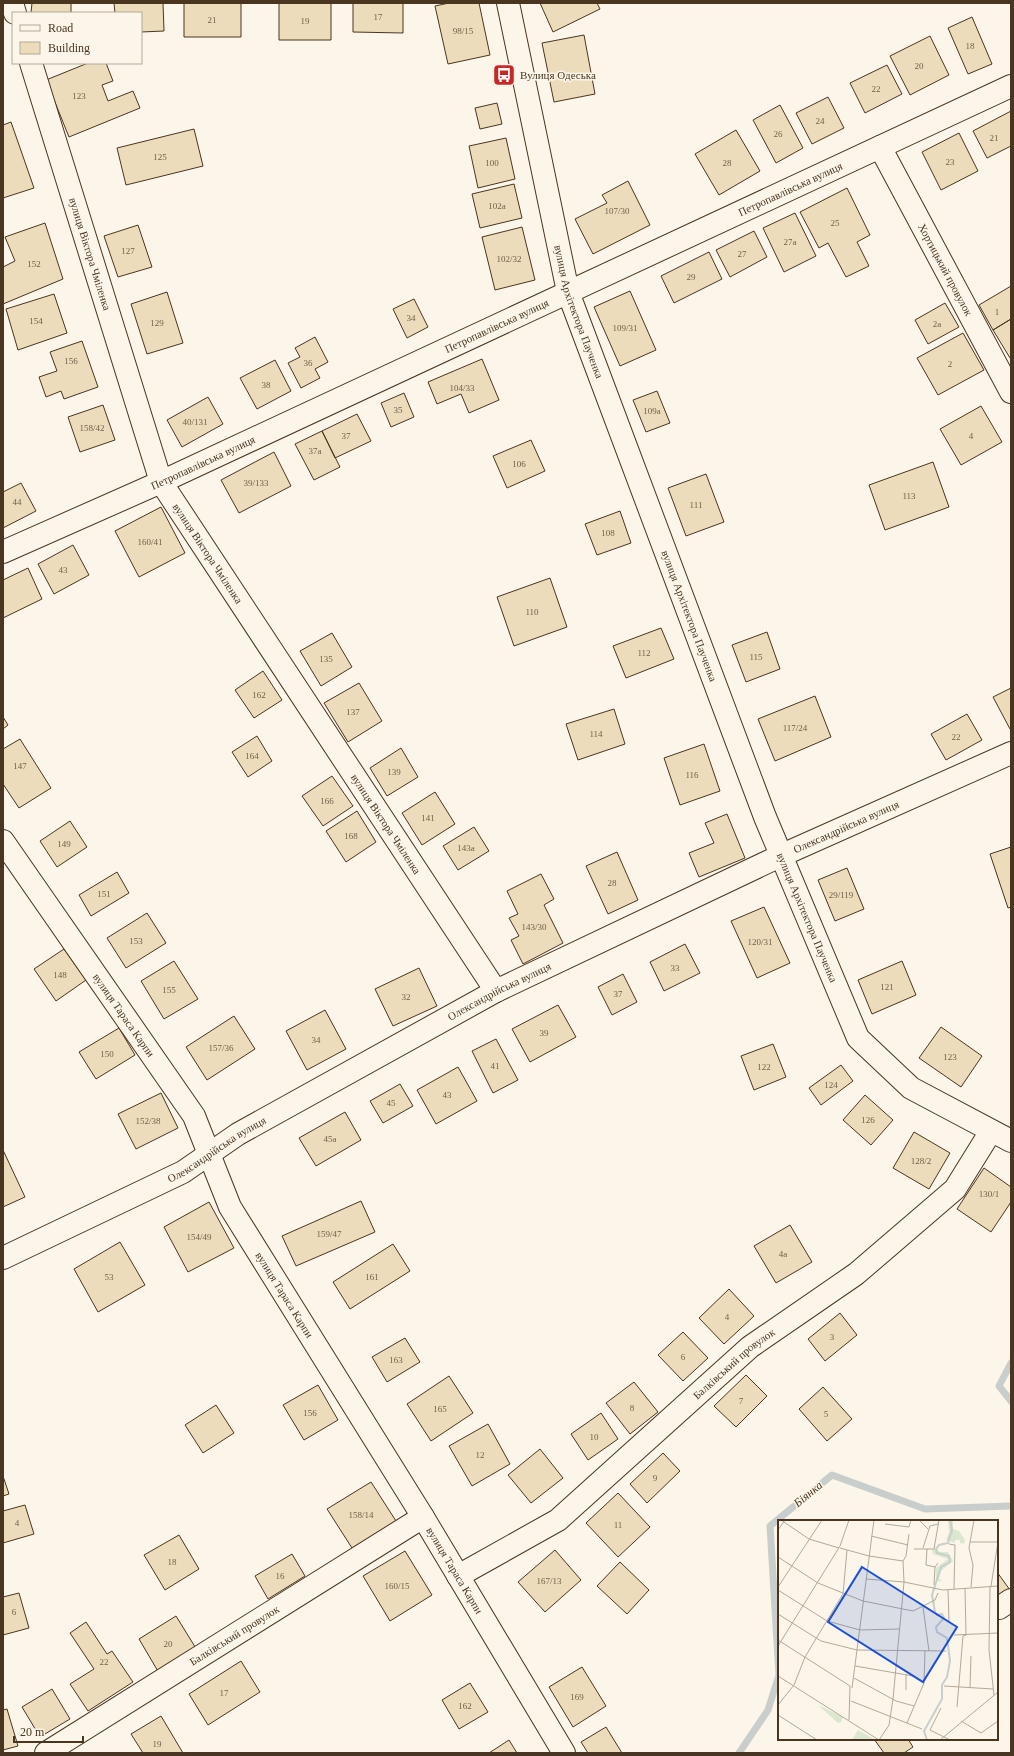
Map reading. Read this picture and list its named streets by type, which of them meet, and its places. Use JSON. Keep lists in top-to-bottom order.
{
  "streets": {
    "street": [
      "Петропавлівська вулиця",
      "вулиця Віктора Чміленка",
      "Хортицький провулок",
      "вулиця Архітектора Паученка",
      "Олександрійська вулиця",
      "вулиця Тараса Карпи",
      "Балківський провулок"
    ]
  },
  "crossings": [
    ["Петропавлівська вулиця", "вулиця Віктора Чміленка"],
    ["Петропавлівська вулиця", "Хортицький провулок"],
    ["Петропавлівська вулиця", "вулиця Архітектора Паученка"],
    ["вулиця Віктора Чміленка", "Олександрійська вулиця"],
    ["вулиця Архітектора Паученка", "Олександрійська вулиця"],
    ["вулиця Архітектора Паученка", "Балківський провулок"],
    ["Олександрійська вулиця", "вулиця Тараса Карпи"],
    ["вулиця Тараса Карпи", "Балківський провулок"]
  ],
  "water": ["Біянка"],
  "places": {
    "bus stop": ["Вулиця Одеська"]
  },
  "house_numbers": [
    "17",
    "21",
    "19",
    "98/15",
    "18",
    "20",
    "22",
    "123",
    "24",
    "26",
    "21",
    "125",
    "23",
    "100",
    "28",
    "102а",
    "107/30",
    "25",
    "27а",
    "127",
    "27",
    "102/32",
    "152",
    "29",
    "1",
    "34",
    "154",
    "129",
    "2а",
    "109/31",
    "156",
    "36",
    "2",
    "38",
    "104/33",
    "35",
    "109а",
    "40/131",
    "158/42",
    "37",
    "4",
    "37а",
    "106",
    "39/133",
    "113",
    "44",
    "111",
    "108",
    "160/41",
    "43",
    "110",
    "112",
    "115",
    "135",
    "162",
    "137",
    "117/24",
    "114",
    "22",
    "164",
    "147",
    "139",
    "116",
    "166",
    "141",
    "168",
    "149",
    "143а",
    "28",
    "151",
    "29/119",
    "143/30",
    "153",
    "120/31",
    "33",
    "148",
    "121",
    "155",
    "37",
    "32",
    "39",
    "34",
    "157/36",
    "150",
    "123",
    "41",
    "122",
    "124",
    "43",
    "45",
    "126",
    "152/38",
    "45а",
    "128/2",
    "130/1",
    "159/47",
    "154/49",
    "4а",
    "53",
    "161",
    "4",
    "3",
    "6",
    "163",
    "7",
    "8",
    "165",
    "156",
    "5",
    "10",
    "12",
    "9",
    "158/14",
    "4",
    "11",
    "18",
    "16",
    "167/13",
    "160/15",
    "6",
    "20",
    "22",
    "17",
    "169",
    "162",
    "19"
  ],
  "legend": ["Road", "Building"],
  "scale_bar": "20 m"
}
